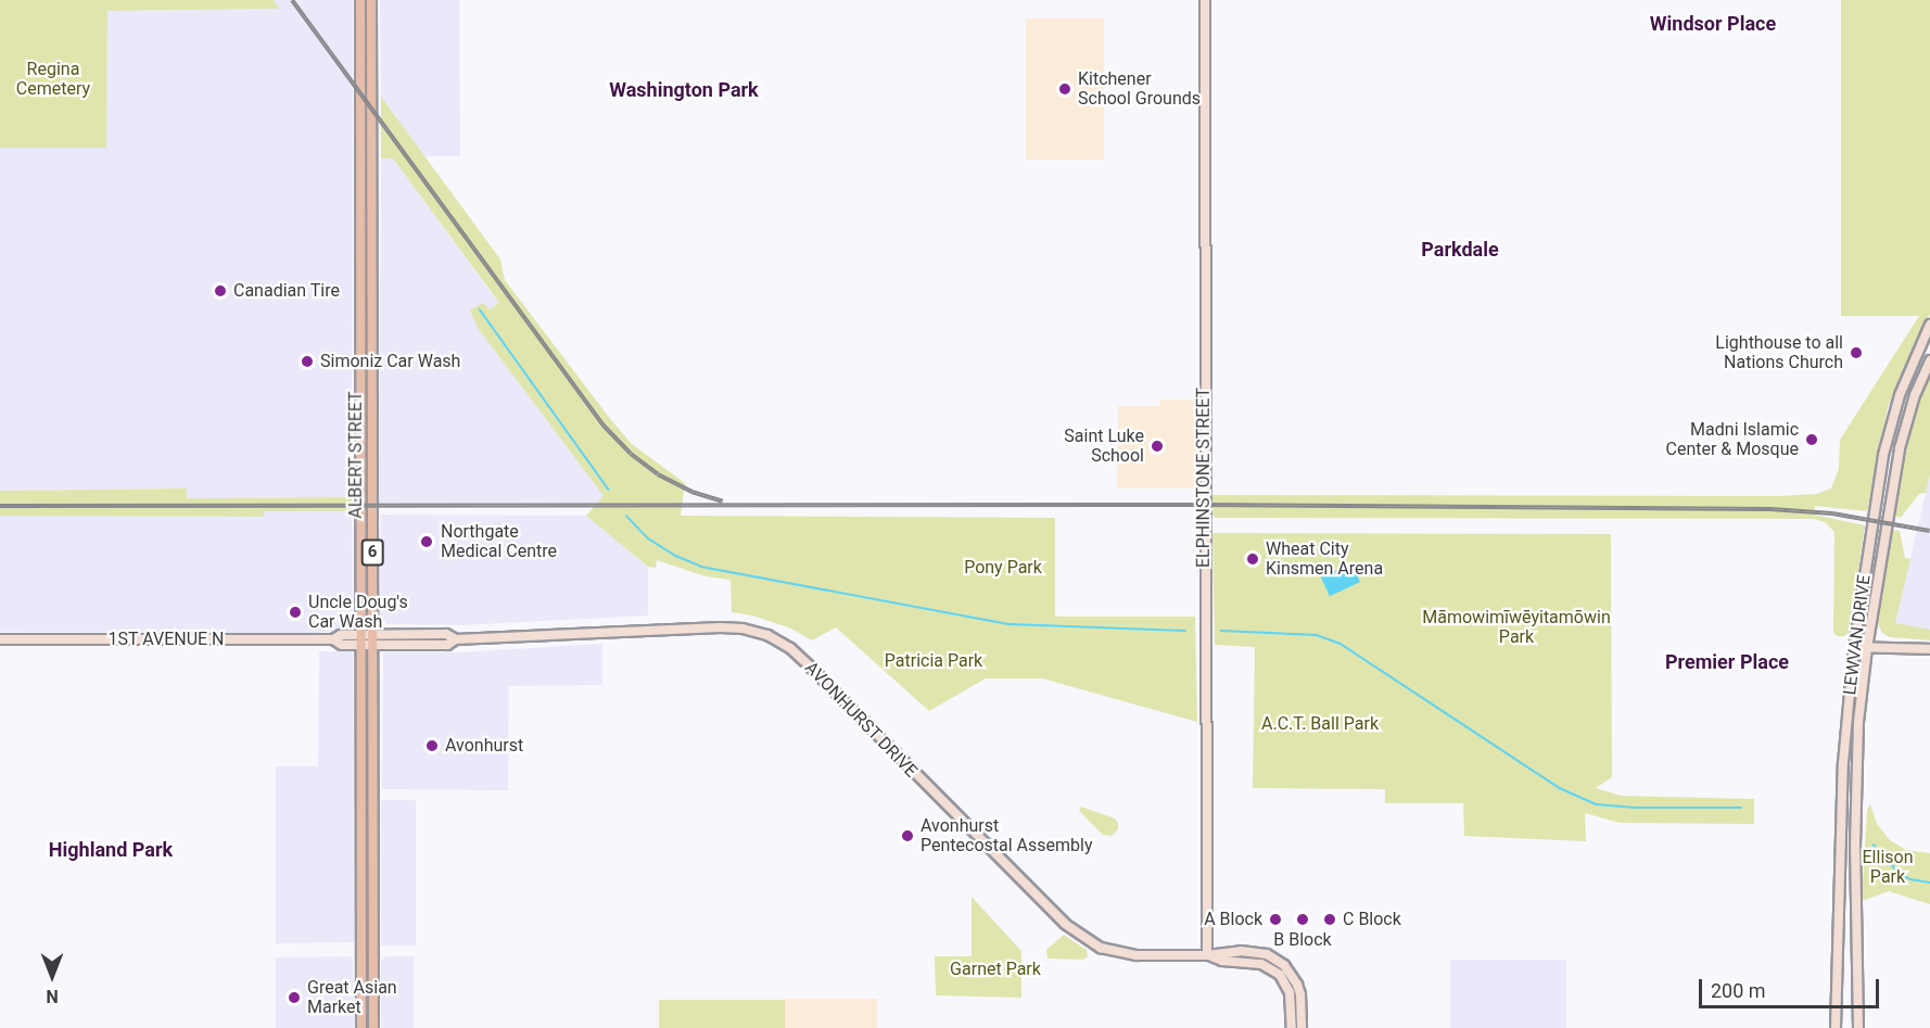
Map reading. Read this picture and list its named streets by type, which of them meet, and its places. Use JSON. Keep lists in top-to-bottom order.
{
  "streets": {
    "main road": ["ALBERT STREET", "6"],
    "street": [
      "ELPHINSTONE STREET",
      "LEWVAN DRIVE",
      "1ST AVENUE N",
      "AVONHURST DRIVE"
    ]
  },
  "crossings": [
    ["ALBERT STREET", "1ST AVENUE N"],
    ["ALBERT STREET", "AVONHURST DRIVE"],
    ["ELPHINSTONE STREET", "AVONHURST DRIVE"],
    ["1ST AVENUE N", "AVONHURST DRIVE"]
  ],
  "districts": [
    "Windsor Place",
    "Washington Park",
    "Parkdale",
    "Premier Place",
    "Highland Park"
  ],
  "parks": [
    "Regina Cemetery",
    "Pony Park",
    "Māmowimīwēyitamōwin Park",
    "Patricia Park",
    "A.C.T. Ball Park",
    "Ellison Park",
    "Garnet Park"
  ],
  "places": [
    "Kitchener School Grounds",
    "Canadian Tire",
    "Lighthouse to all Nations Church",
    "Simoniz Car Wash",
    "Madni Islamic Center & Mosque",
    "Saint Luke School",
    "Northgate Medical Centre",
    "Wheat City Kinsmen Arena",
    "Uncle Doug's Car Wash",
    "Avonhurst",
    "Avonhurst Pentecostal Assembly",
    "A Block",
    "B Block",
    "C Block",
    "Great Asian Market"
  ],
  "scale_bar": "200 m",
  "north": "bottom"
}
